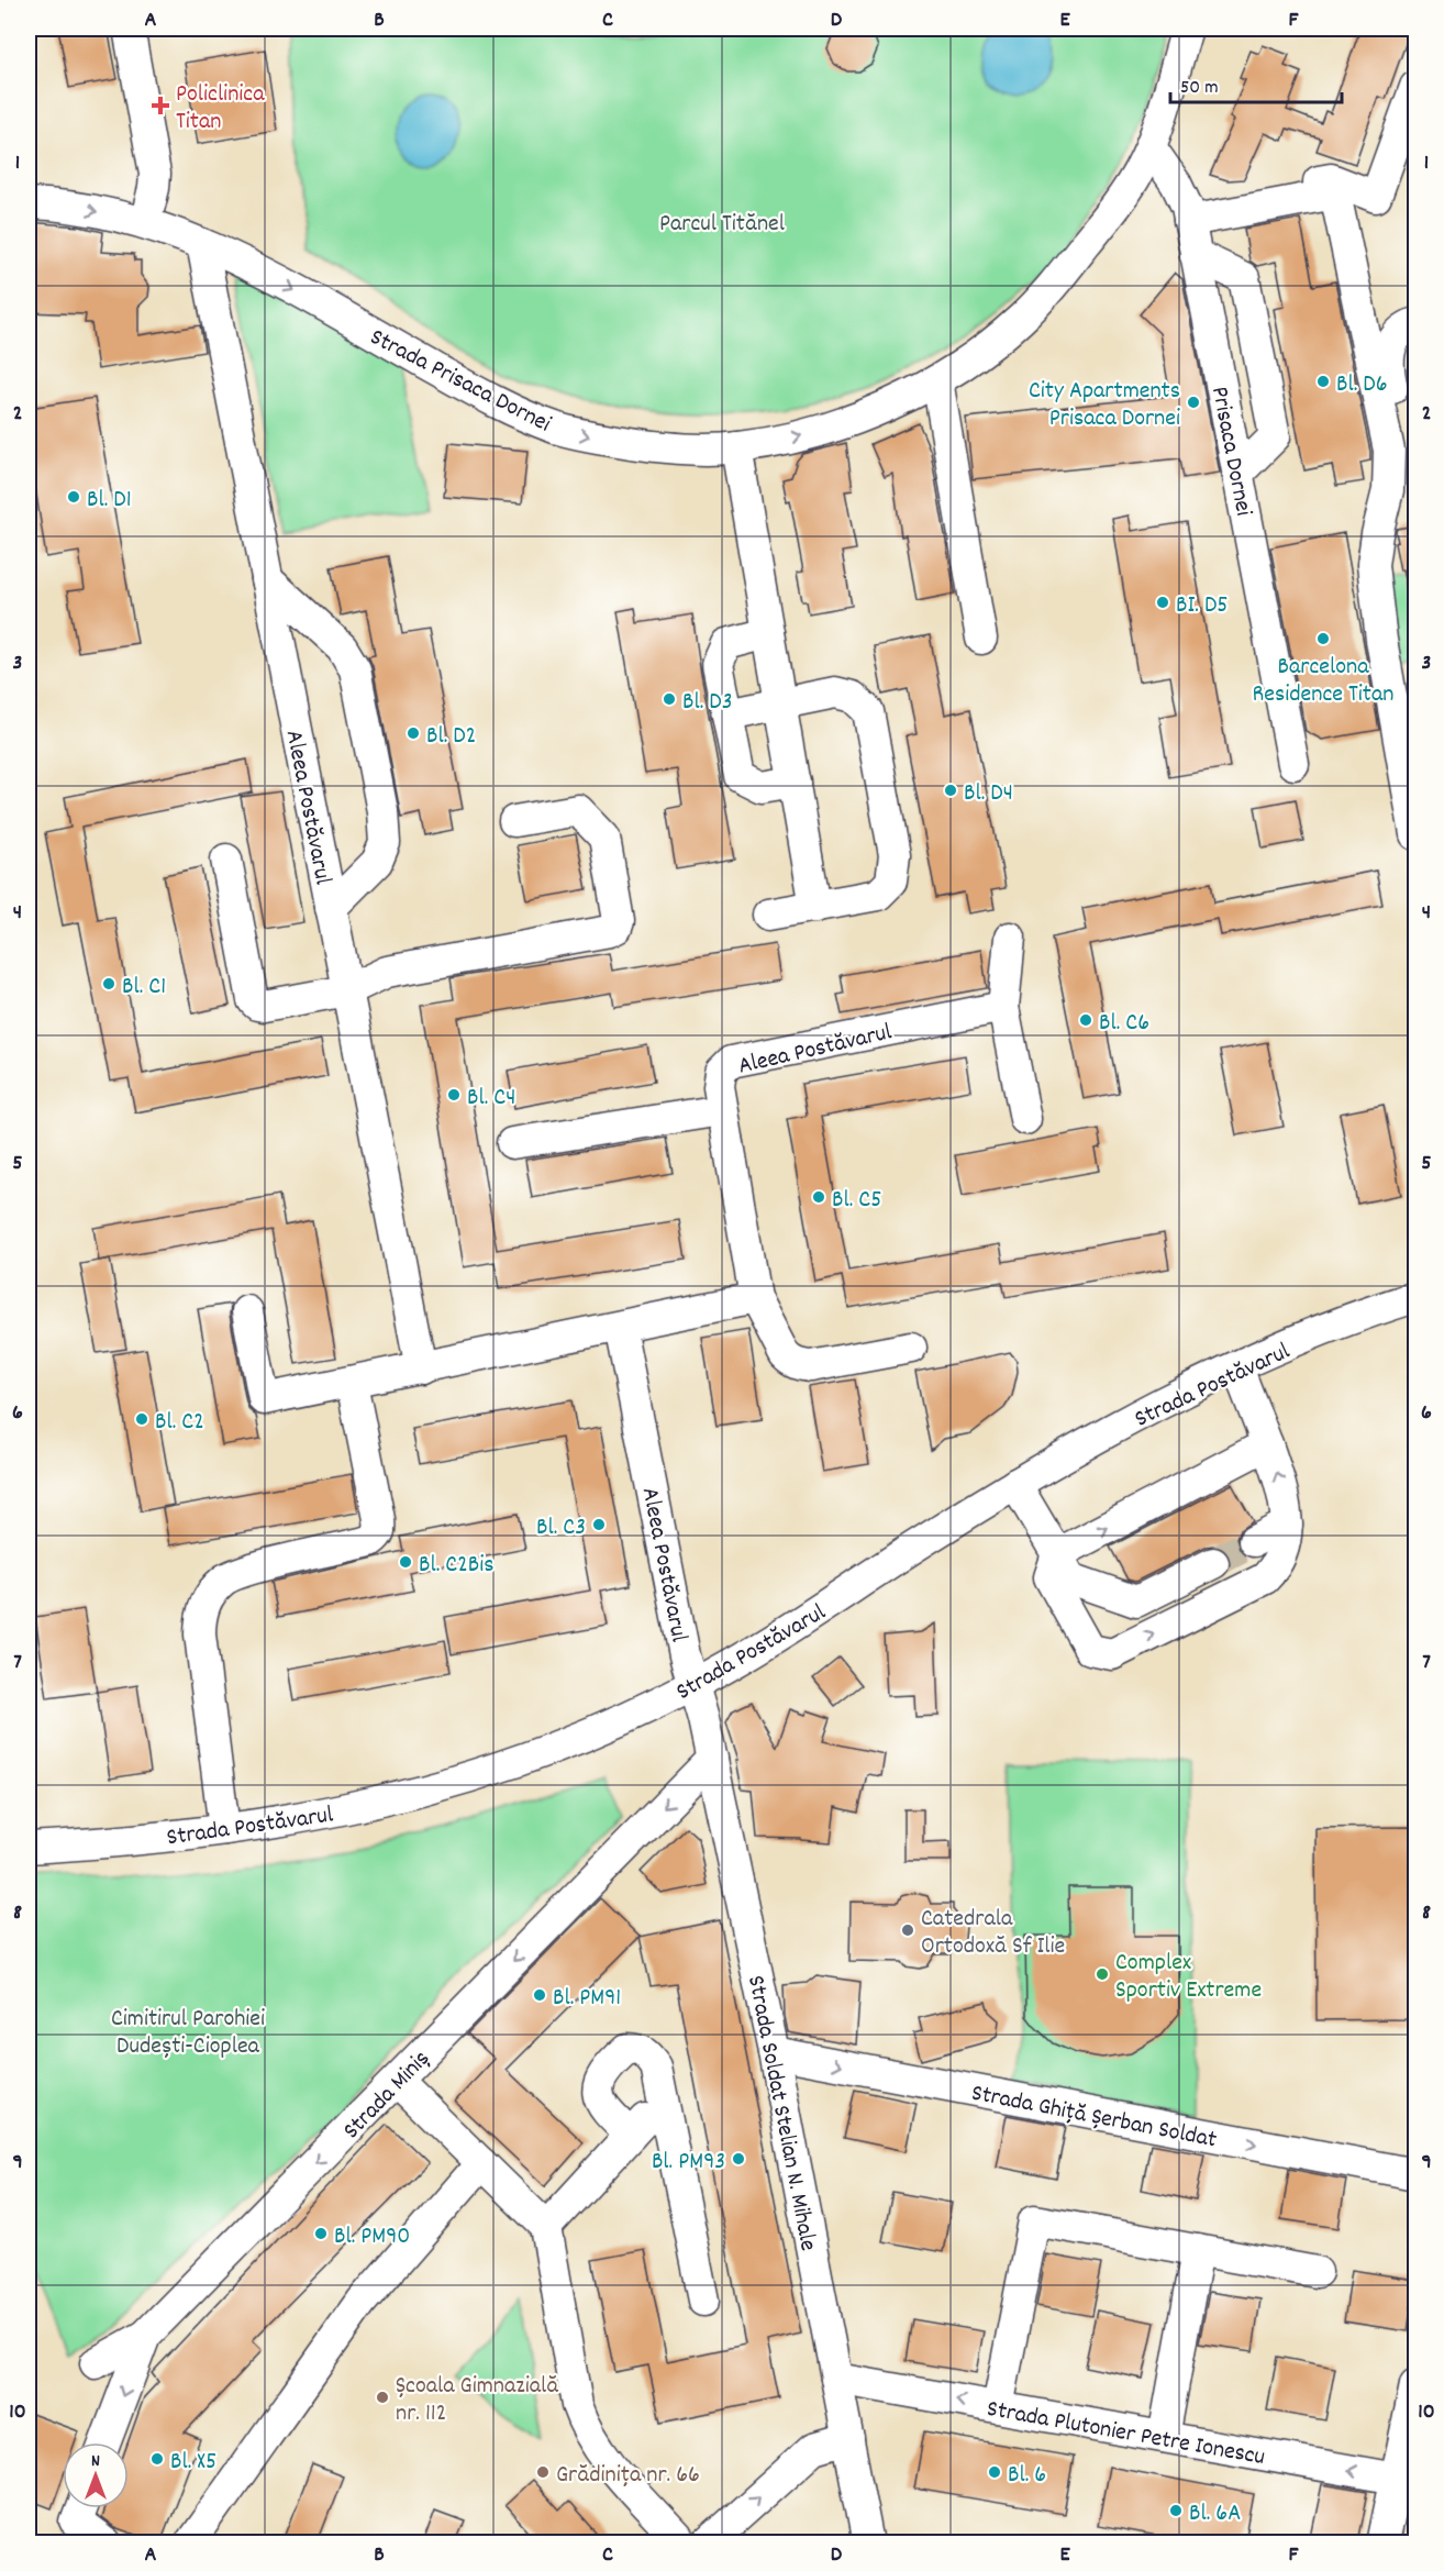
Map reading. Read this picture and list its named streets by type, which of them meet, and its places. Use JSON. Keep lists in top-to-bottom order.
{
  "streets": {
    "street": [
      "Strada Prisaca Dornei",
      "Prisaca Dornei",
      "Aleea Postăvarul",
      "Strada Postăvarul",
      "Strada Miniș",
      "Strada Soldat Stelian N. Mihale",
      "Strada Ghiță Șerban Soldat",
      "Strada Plutonier Petre Ionescu"
    ]
  },
  "crossings": [
    ["Strada Prisaca Dornei", "Prisaca Dornei"],
    ["Strada Prisaca Dornei", "Aleea Postăvarul"],
    ["Aleea Postăvarul", "Strada Postăvarul"],
    ["Aleea Postăvarul", "Strada Soldat Stelian N. Mihale"],
    ["Strada Postăvarul", "Strada Soldat Stelian N. Mihale"],
    ["Strada Miniș", "Strada Soldat Stelian N. Mihale"],
    ["Strada Soldat Stelian N. Mihale", "Strada Ghiță Șerban Soldat"],
    ["Strada Soldat Stelian N. Mihale", "Strada Plutonier Petre Ionescu"]
  ],
  "one_way": ["Strada Prisaca Dornei", "Strada Ghiță Șerban Soldat", "Strada Plutonier Petre Ionescu"],
  "parks": ["Parcul Titănel", "Cimitirul Parohiei Dudești-Cioplea"],
  "places": {
    "health": ["Policlinica Titan"],
    "other": [
      "Bl. D6",
      "City Apartments Prisaca Dornei",
      "Bl. D1",
      "BI. D5",
      "Barcelona Residence Titan",
      "Bl. D3",
      "Bl. D2",
      "Bl. D4",
      "Bl. C1",
      "Bl. C6",
      "Bl. C4",
      "Bl. C5",
      "Bl. C2",
      "Bl. C3",
      "Bl. C2Bis",
      "Catedrala Ortodoxă Sf Ilie",
      "Complex Sportiv Extreme",
      "Bl. PM91",
      "Bl. PM93",
      "Bl. PM90",
      "Școala Gimnazială nr. 112",
      "Bl. X5",
      "Grădinița nr. 66",
      "Bl. 6",
      "Bl. 6A"
    ]
  },
  "scale_bar": "50 m",
  "north": "top",
  "grid": {
    "columns": [
      "A",
      "B",
      "C",
      "D",
      "E",
      "F"
    ],
    "rows": [
      "1",
      "2",
      "3",
      "4",
      "5",
      "6",
      "7",
      "8",
      "9",
      "10"
    ]
  }
}
